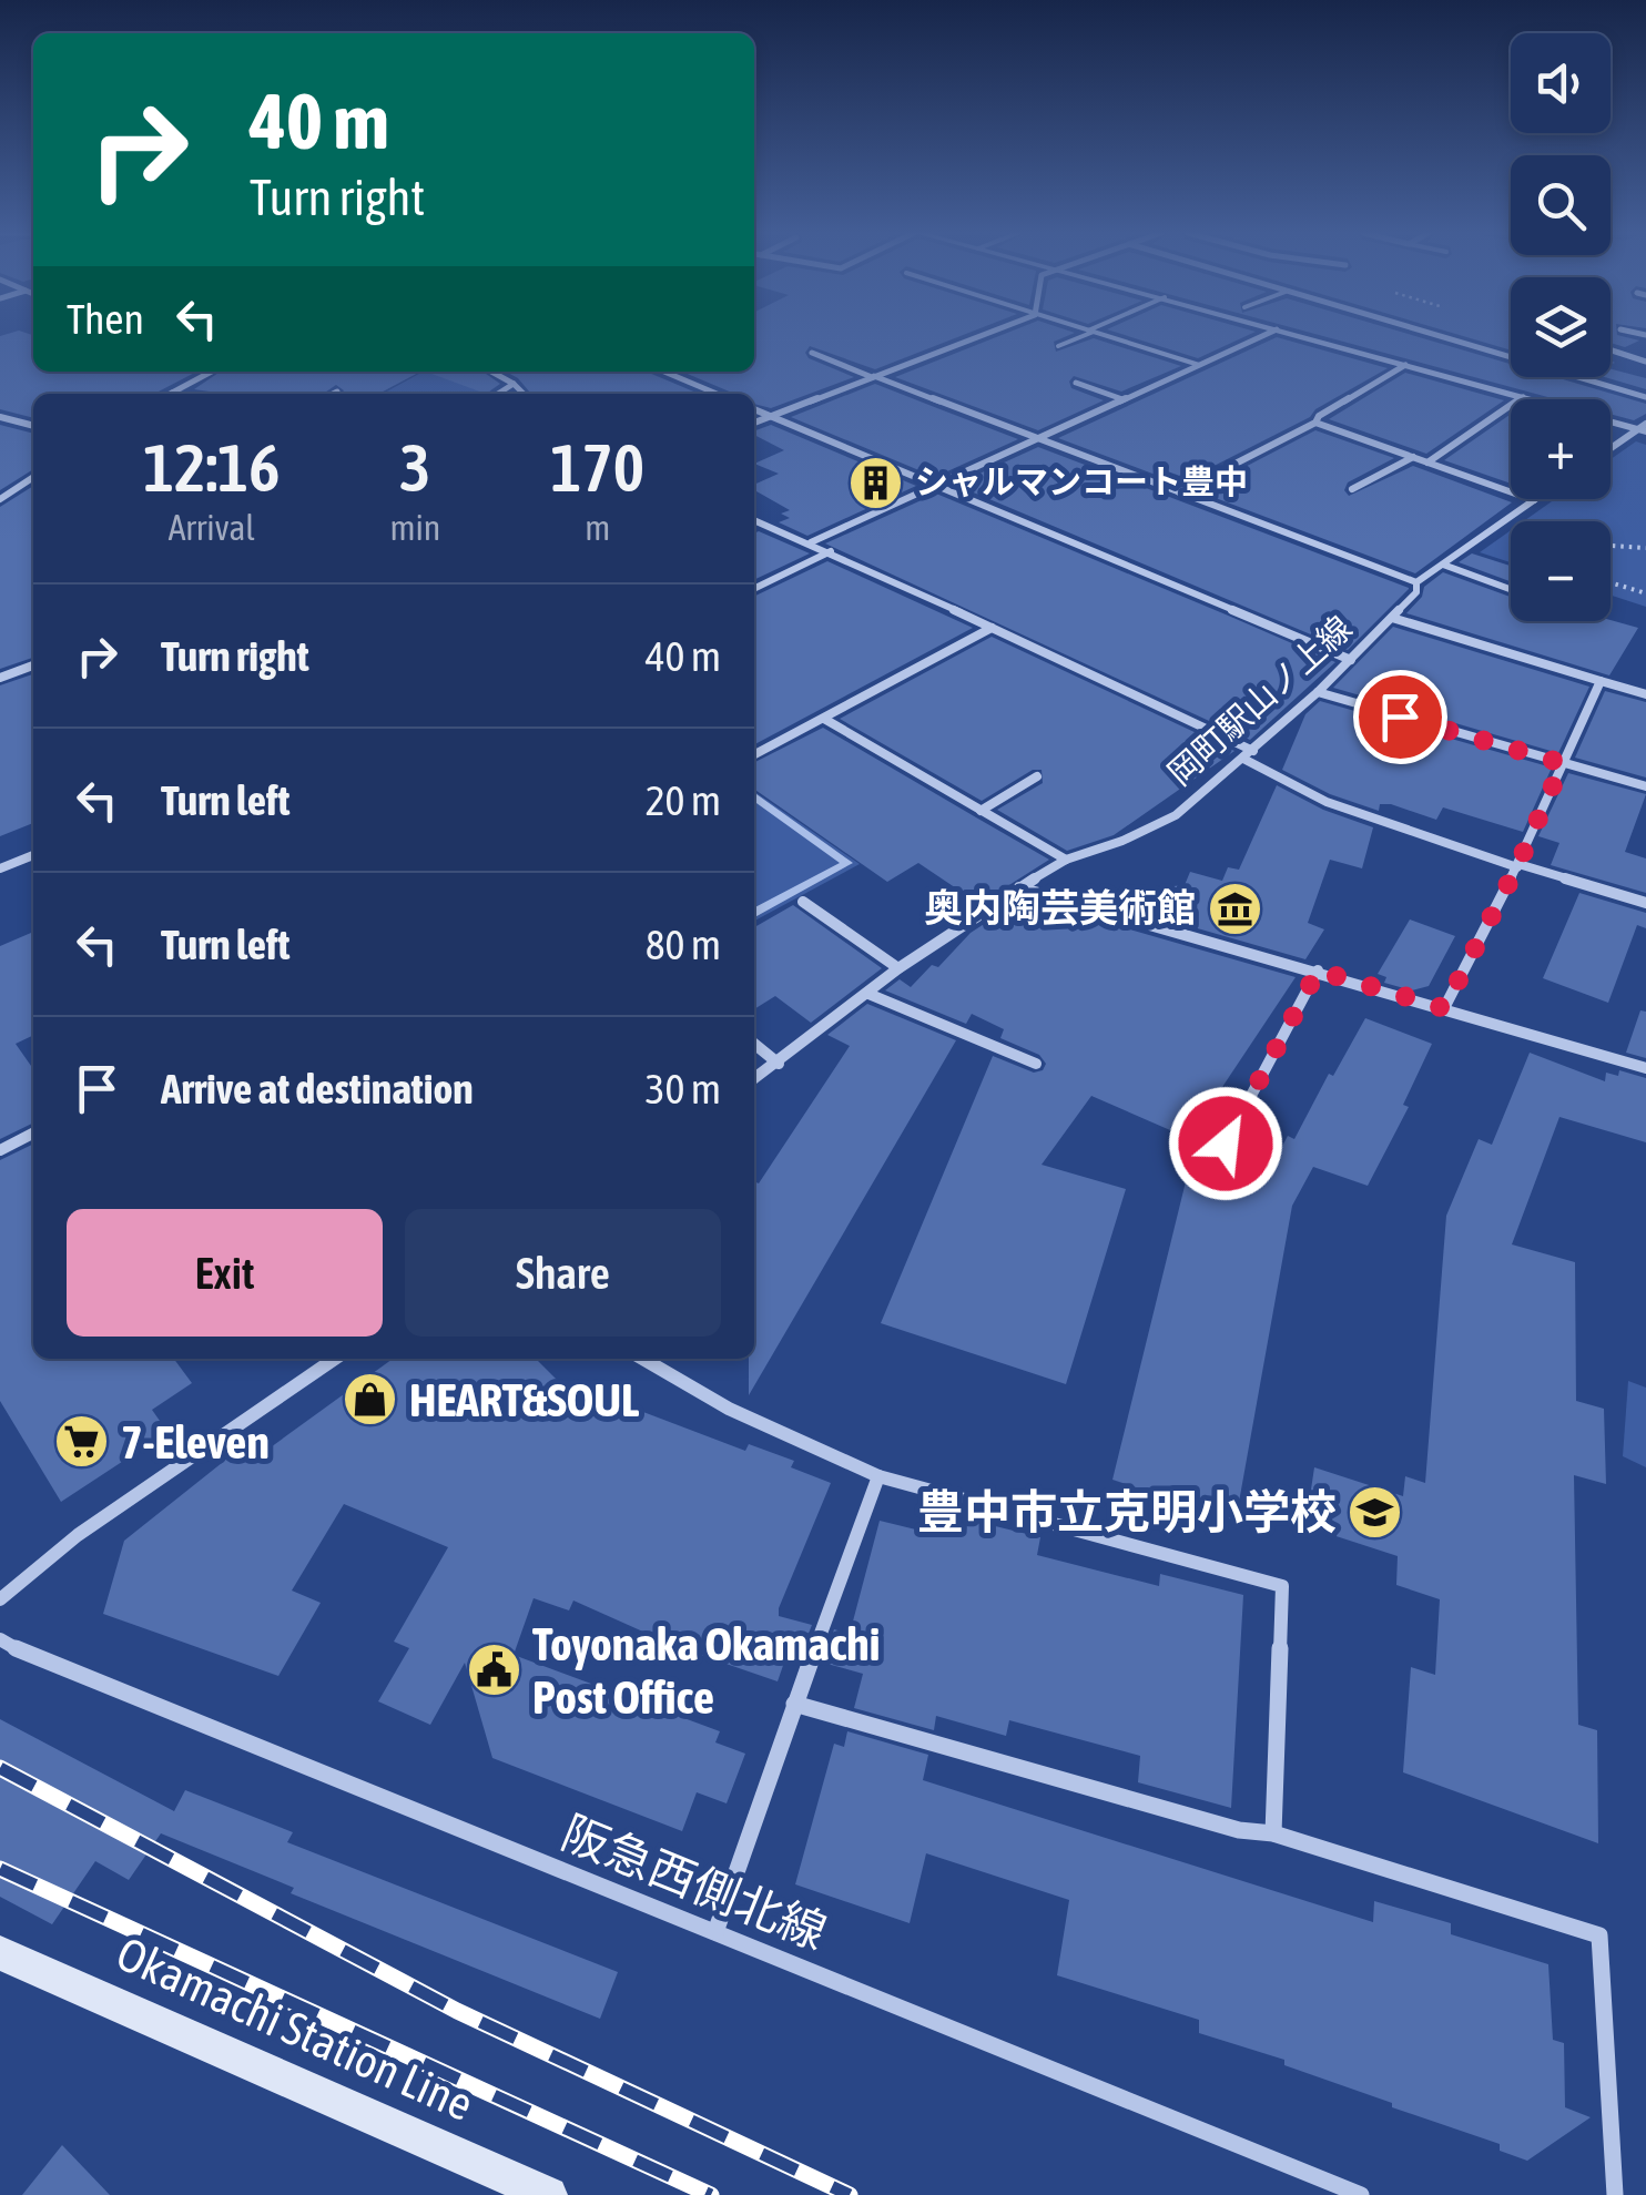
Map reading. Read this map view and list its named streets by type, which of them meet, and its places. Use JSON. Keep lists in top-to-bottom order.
{
  "streets": {
    "main road": ["Okamachi Station Line"],
    "street": ["岡町駅山ノ上線", "阪急西側北線"]
  },
  "places": {
    "building": ["シャルマンコート豊中"],
    "museum": ["奥内陶芸美術館"],
    "shop": ["HEART&SOUL"],
    "supermarket": ["7-Eleven"],
    "school or university": ["豊中市立克明小学校"],
    "public building": ["Toyonaka Okamachi Post Office"]
  },
  "page": {
    "map_buttons": ["+", "−"],
    "turn": ["40 m", "Turn right"],
    "then": "Then",
    "eta": [
      "12:16",
      "Arrival",
      "3",
      "min",
      "170",
      "m"
    ],
    "list": [
      {
        "name": "Turn right",
        "value": "40 m"
      },
      {
        "name": "Turn left",
        "value": "20 m"
      },
      {
        "name": "Turn left",
        "value": "80 m"
      },
      {
        "name": "Arrive at destination",
        "value": "30 m"
      }
    ],
    "buttons": ["Exit", "Share"]
  }
}
